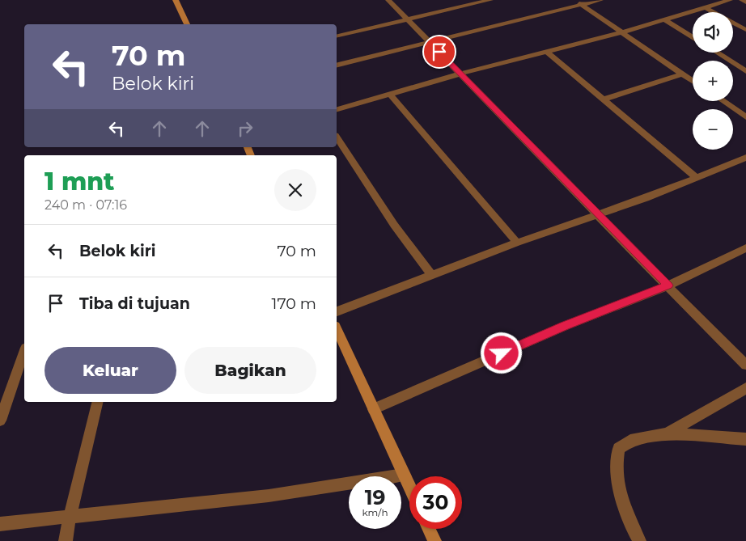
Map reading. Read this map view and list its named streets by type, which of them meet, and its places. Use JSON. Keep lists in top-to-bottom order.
{
  "page": {
    "map_buttons": ["+", "−"],
    "turn": ["70 m", "Belok kiri"],
    "heading": ["1 mnt", "240 m · 07:16"],
    "list": [
      {
        "name": "Belok kiri",
        "value": "70 m"
      },
      {
        "name": "Tiba di tujuan",
        "value": "170 m"
      }
    ],
    "buttons": ["Keluar", "Bagikan"],
    "speed": "19 km/h",
    "limit": "30"
  }
}
